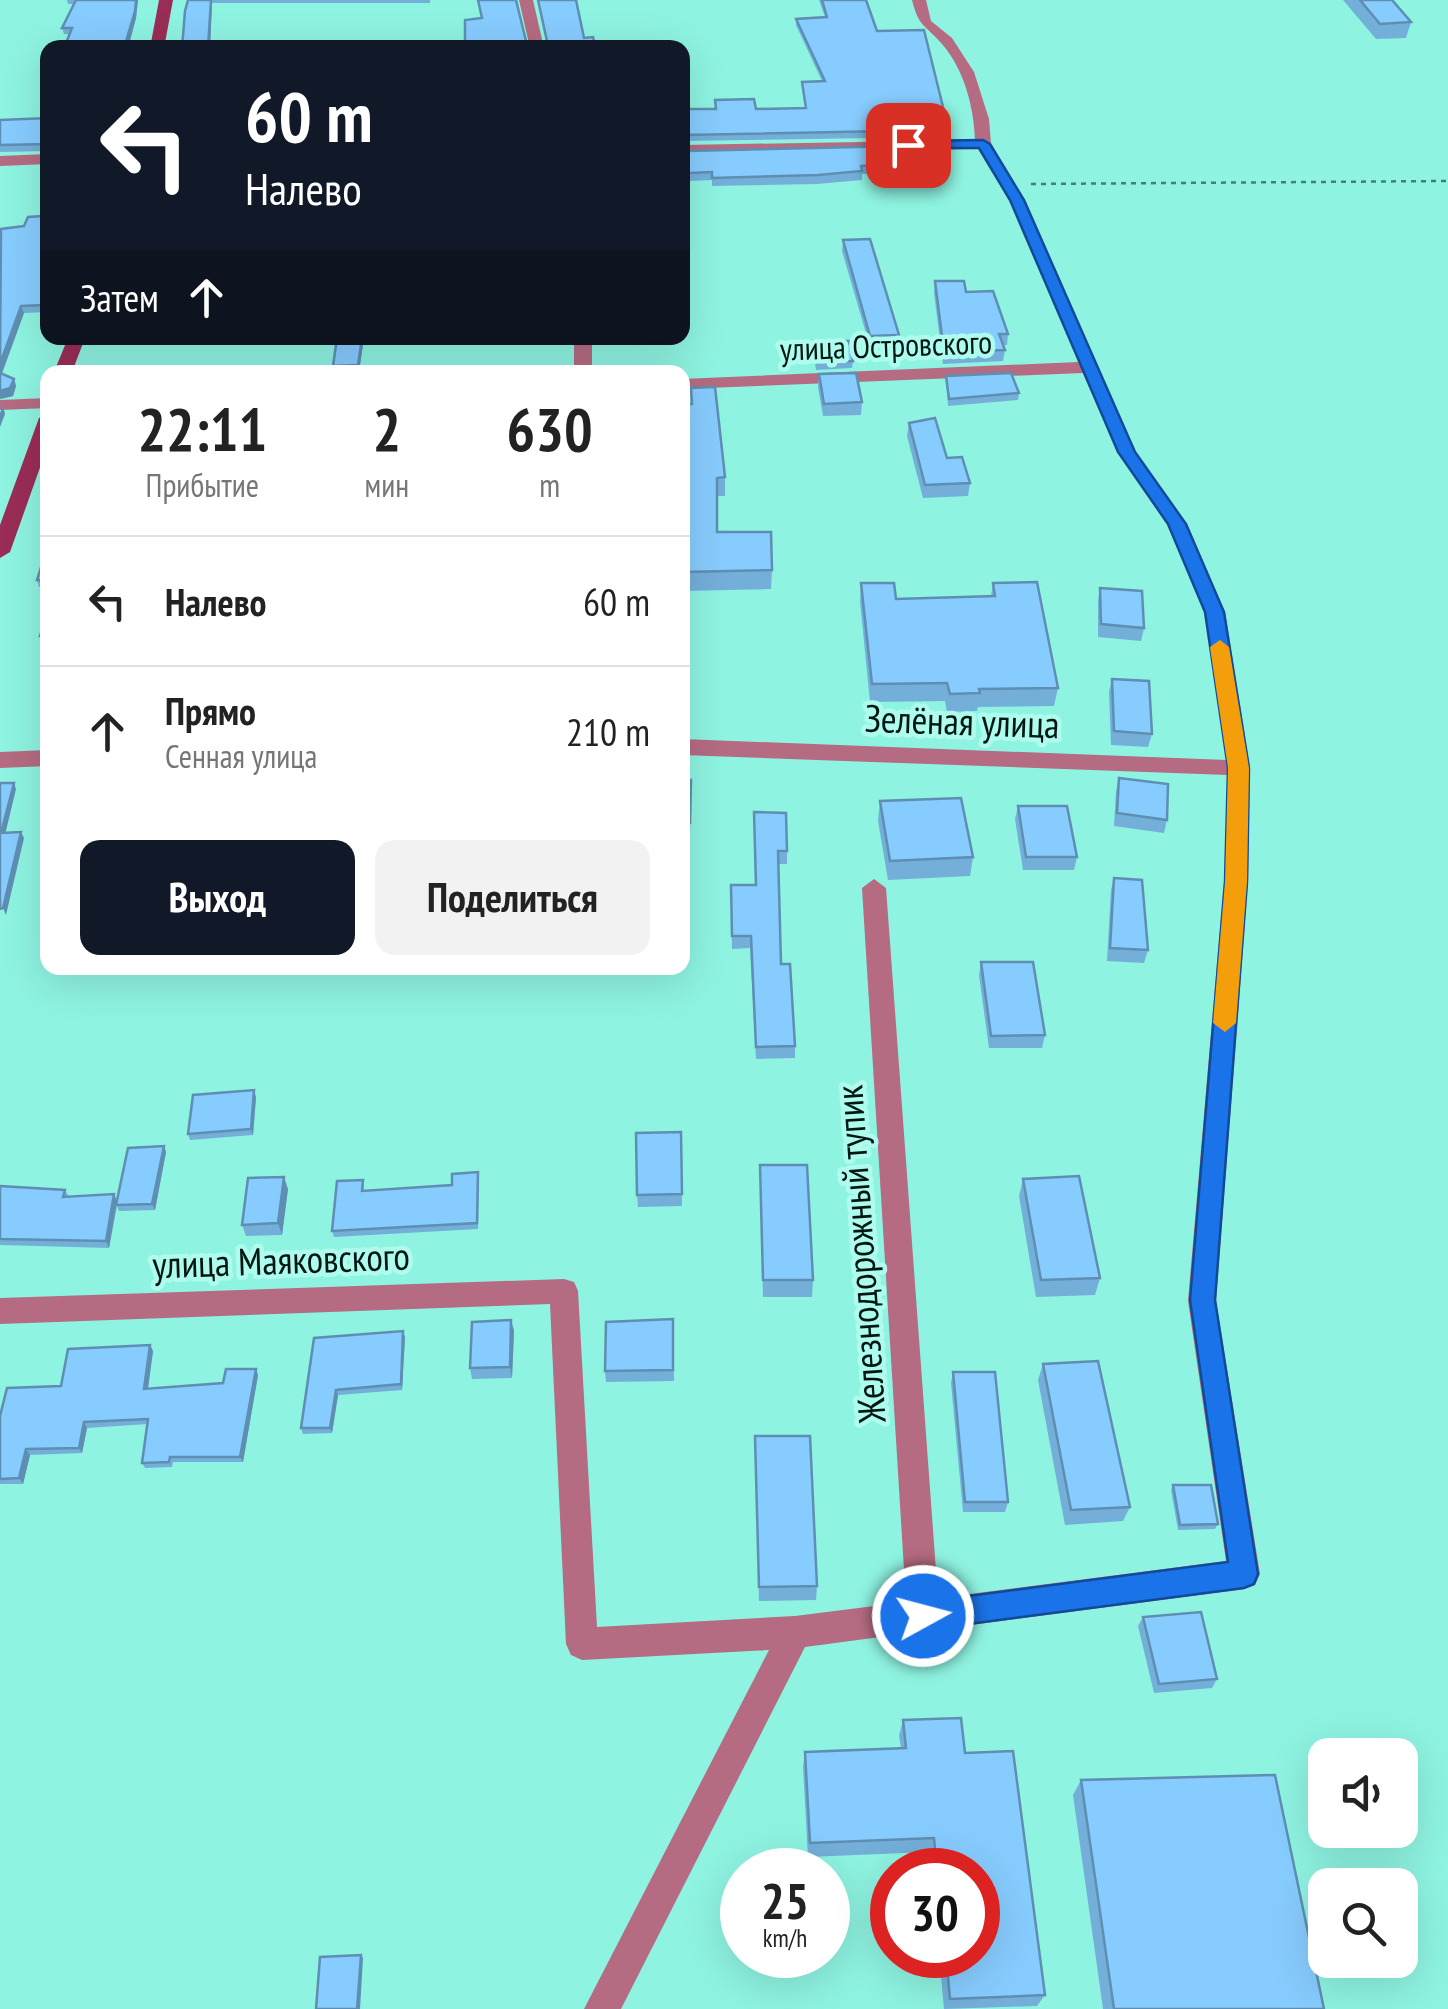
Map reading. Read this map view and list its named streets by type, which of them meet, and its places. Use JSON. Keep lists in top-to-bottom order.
{
  "streets": {
    "street": [
      "улица Островского",
      "Зелёная улица",
      "Железнодорожный тупик",
      "улица Маяковского"
    ]
  },
  "page": {
    "turn": ["60 m", "Налево"],
    "then": "Затем",
    "eta": [
      "22:11",
      "Прибытие",
      "2",
      "мин",
      "630",
      "m"
    ],
    "list": [
      {
        "name": "Налево",
        "value": "60 m"
      },
      {
        "name": "Прямо",
        "note": "Сенная улица",
        "value": "210 m"
      }
    ],
    "buttons": ["Выход", "Поделиться"],
    "speed": "25 km/h",
    "limit": "30"
  }
}
